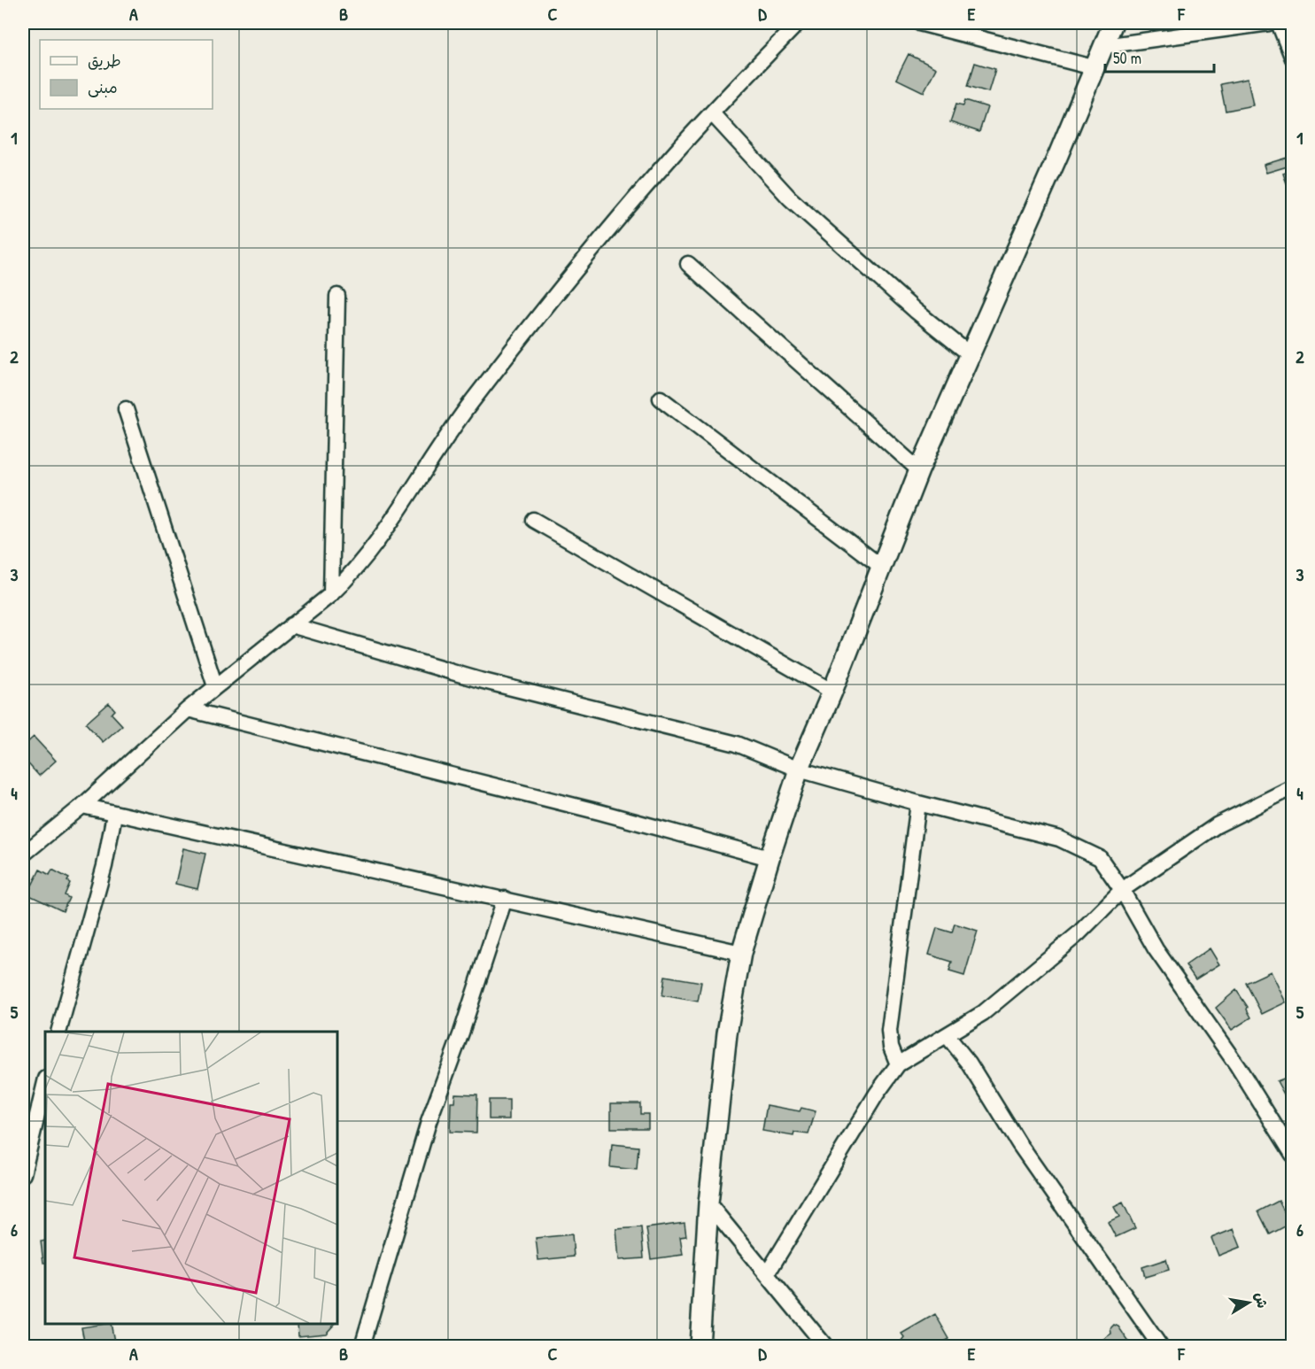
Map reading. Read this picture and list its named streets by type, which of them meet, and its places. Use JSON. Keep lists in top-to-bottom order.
{
  "legend": ["طريق", "مبنى"],
  "scale_bar": "50 m",
  "north": "right",
  "grid": {
    "columns": [
      "A",
      "B",
      "C",
      "D",
      "E",
      "F"
    ],
    "rows": [
      "1",
      "2",
      "3",
      "4",
      "5",
      "6"
    ]
  }
}
